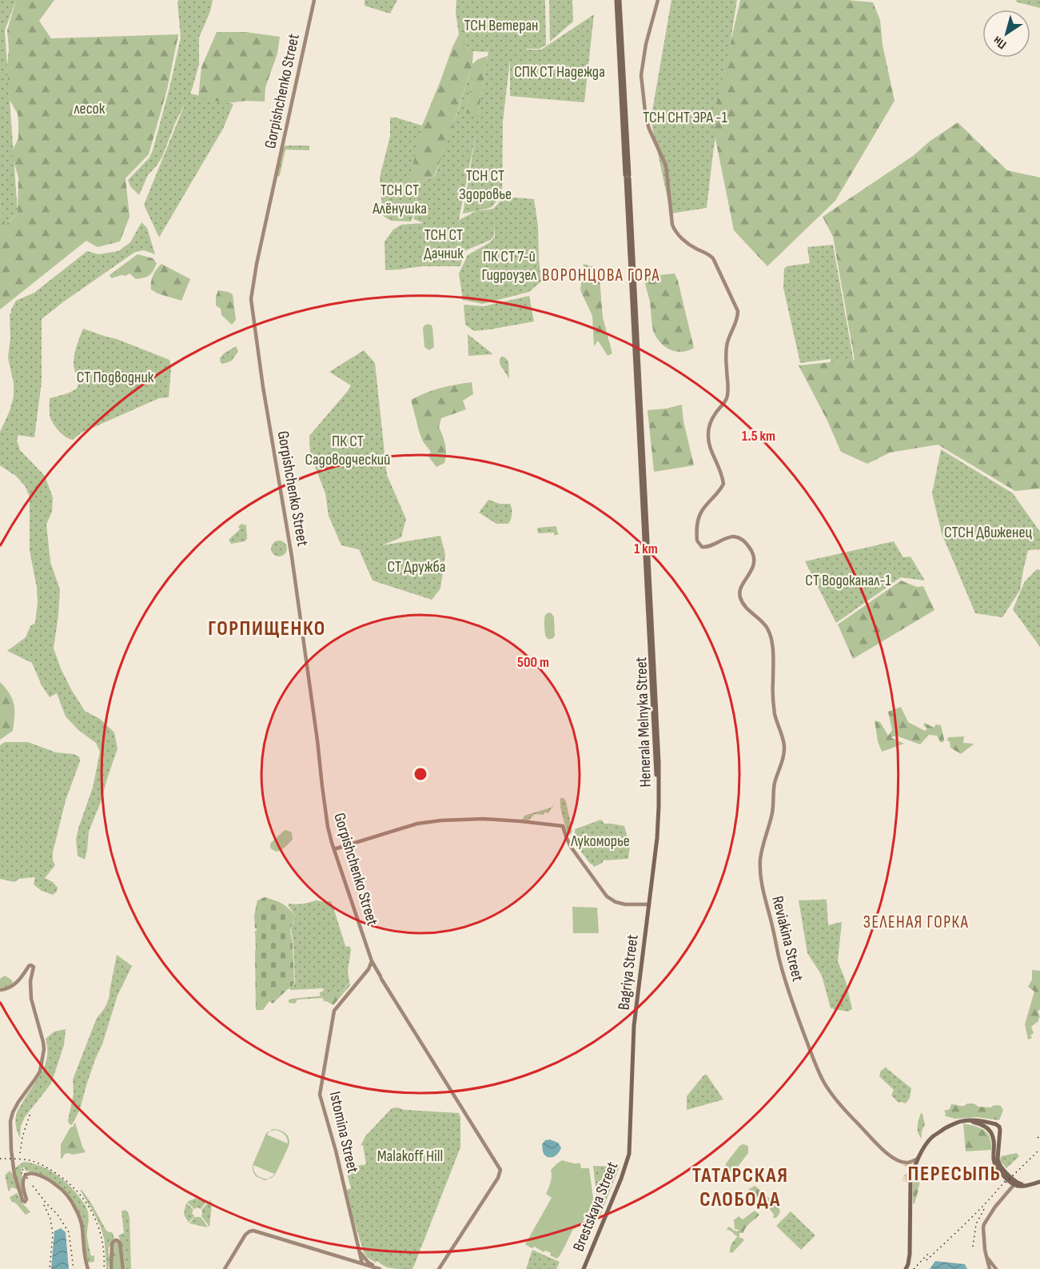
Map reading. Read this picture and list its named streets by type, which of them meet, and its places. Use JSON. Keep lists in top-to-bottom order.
{
  "streets": {
    "main road": [
      "Gorpishchenko Street",
      "Henerala Melnyka Street",
      "Reviakina Street",
      "Bagriya Street",
      "Istomina Street",
      "Brestskaya Street"
    ]
  },
  "crossings": [
    ["Gorpishchenko Street", "Istomina Street"],
    ["Henerala Melnyka Street", "Bagriya Street"],
    ["Bagriya Street", "Brestskaya Street"]
  ],
  "districts": [
    "ВОРОНЦОВА ГОРА",
    "ГОРПИЩЕНКО",
    "ЗЕЛЕНАЯ ГОРКА",
    "ПЕРЕСЫПЬ",
    "ТАТАРСКАЯ СЛОБОДА"
  ],
  "parks": [
    "ТСН Ветеран",
    "СПК СТ Надежда",
    "лесок",
    "ТСН СНТ ЭРА -1",
    "ТСН СТ Здоровье",
    "ТСН СТ Алёнушка",
    "ТСН СТ Дачник",
    "ПК СТ 7-й Гидроузел",
    "СТ Подводник",
    "ПК СТ Садоводческий",
    "СТСН Движенец",
    "СТ Дружба",
    "СТ Водоканал-1",
    "Лукоморье",
    "Malakoff Hill"
  ],
  "north": "bottom left",
  "rings": ["1.5 km", "1 km", "500 m"]
}
